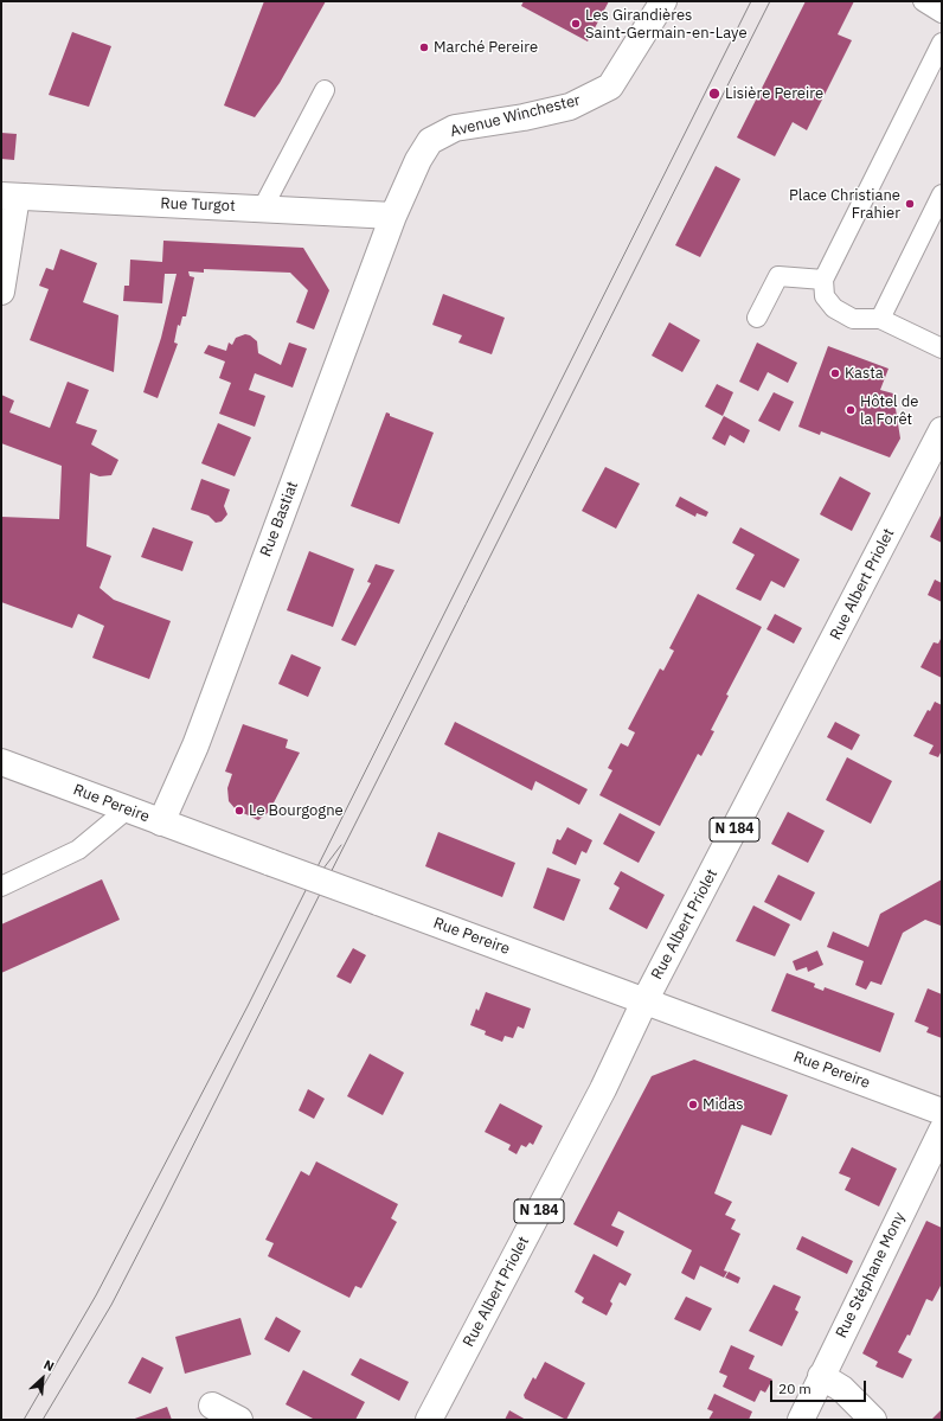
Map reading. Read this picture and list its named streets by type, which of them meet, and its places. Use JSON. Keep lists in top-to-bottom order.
{
  "streets": {
    "street": [
      "Avenue Winchester",
      "Rue Turgot",
      "Rue Bastiat",
      "Rue Albert Priolet",
      "Rue Pereire",
      "N 184",
      "Rue Stéphane Mony"
    ]
  },
  "crossings": [
    ["Avenue Winchester", "Rue Turgot"],
    ["Avenue Winchester", "Rue Bastiat"],
    ["Rue Turgot", "Rue Bastiat"],
    ["Rue Bastiat", "Rue Pereire"],
    ["Rue Albert Priolet", "Rue Pereire"]
  ],
  "places": [
    "Les Girandières Saint-Germain-en-Laye",
    "Marché Pereire",
    "Lisière Pereire",
    "Place Christiane Frahier",
    "Kasta",
    "Hôtel de la Forêt",
    "Le Bourgogne",
    "Midas"
  ],
  "scale_bar": "20 m",
  "north": "top right"
}
